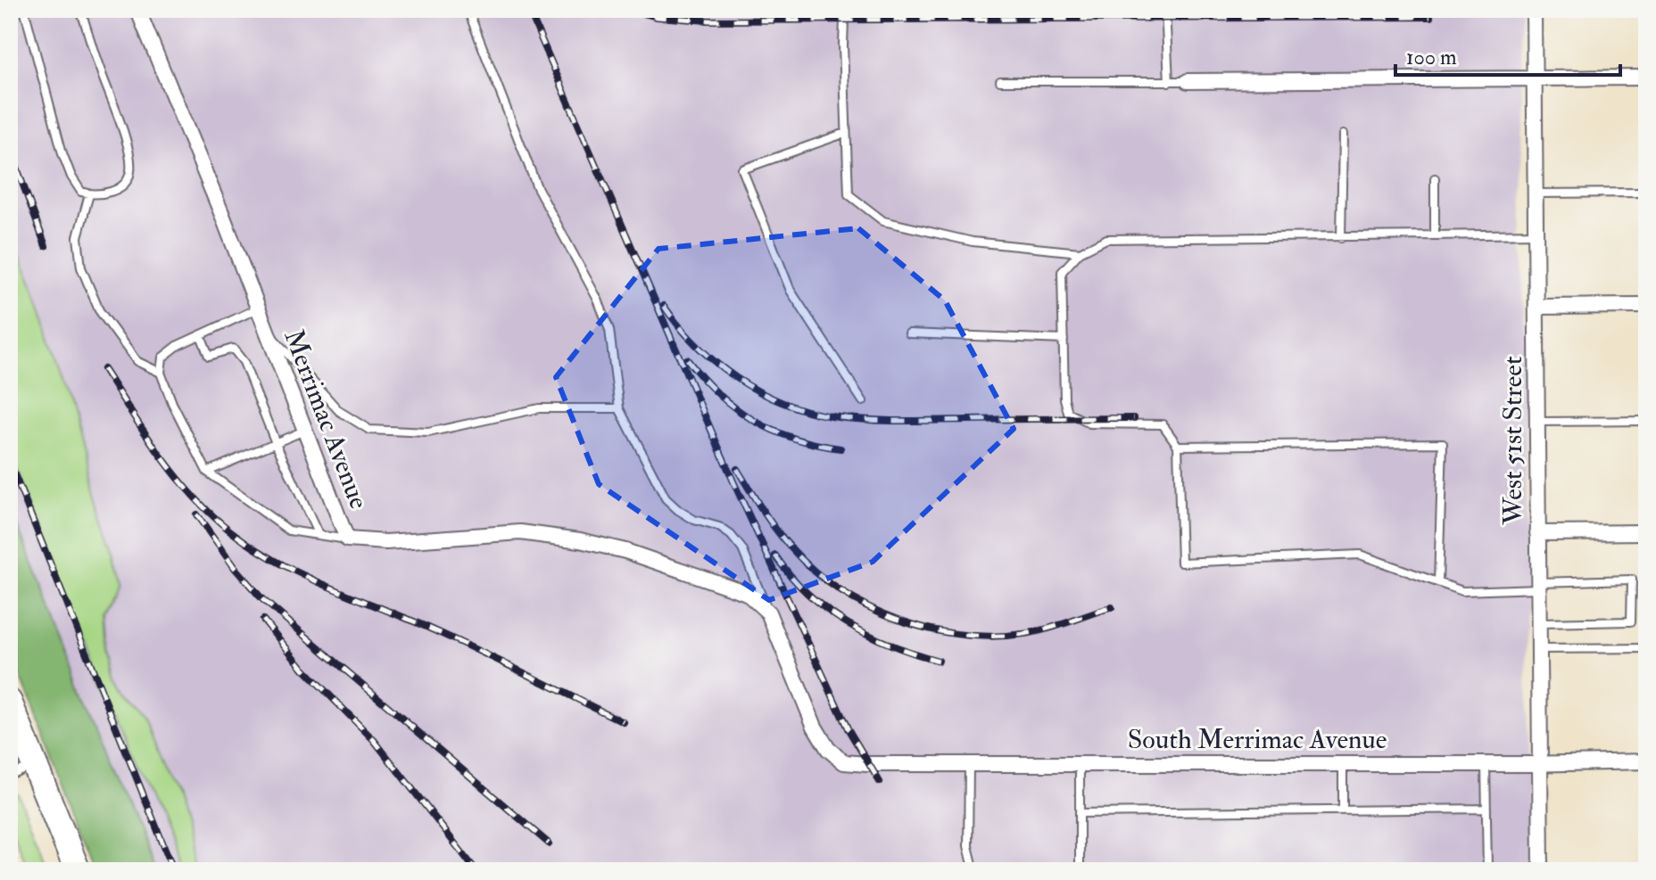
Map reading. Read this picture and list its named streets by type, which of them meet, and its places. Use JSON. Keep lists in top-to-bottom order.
{
  "streets": {
    "street": ["Merrimac Avenue", "West 51st Street", "South Merrimac Avenue"]
  },
  "crossings": [
    ["Merrimac Avenue", "South Merrimac Avenue"],
    ["West 51st Street", "South Merrimac Avenue"]
  ],
  "scale_bar": "100 m"
}
